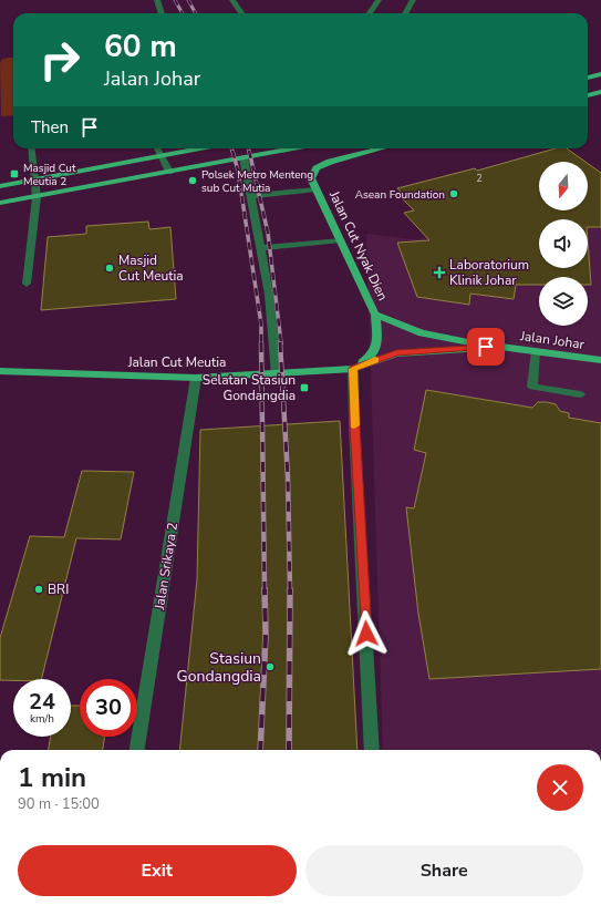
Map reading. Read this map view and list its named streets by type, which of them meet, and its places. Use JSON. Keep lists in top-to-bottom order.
{
  "streets": {
    "main road": ["Jalan Cut Nyak Dien", "Jalan Johar", "Jalan Cut Meutia"],
    "street": ["Jalan Srikaya 2"]
  },
  "crossings": [
    ["Jalan Cut Nyak Dien", "Jalan Johar"],
    ["Jalan Cut Nyak Dien", "Jalan Cut Meutia"],
    ["Jalan Johar", "Jalan Cut Meutia"],
    ["Jalan Cut Meutia", "Jalan Srikaya 2"]
  ],
  "places": {
    "transit": ["Masjid Cut Meutia 2", "Selatan Stasiun Gondangdia"],
    "other": [
      "Polsek Metro Menteng sub Cut Mutia",
      "Asean Foundation",
      "Masjid Cut Meutia",
      "BRI",
      "Stasiun Gondangdia"
    ],
    "health": ["Laboratorium Klinik Johar"]
  },
  "house_numbers": ["2"],
  "north": "bottom",
  "page": {
    "turn": ["60 m", "Jalan Johar"],
    "then": "Then",
    "speed": "24 km/h",
    "limit": "30",
    "heading": ["1 min", "90 m · 15:00"],
    "buttons": ["Exit", "Share"]
  }
}
